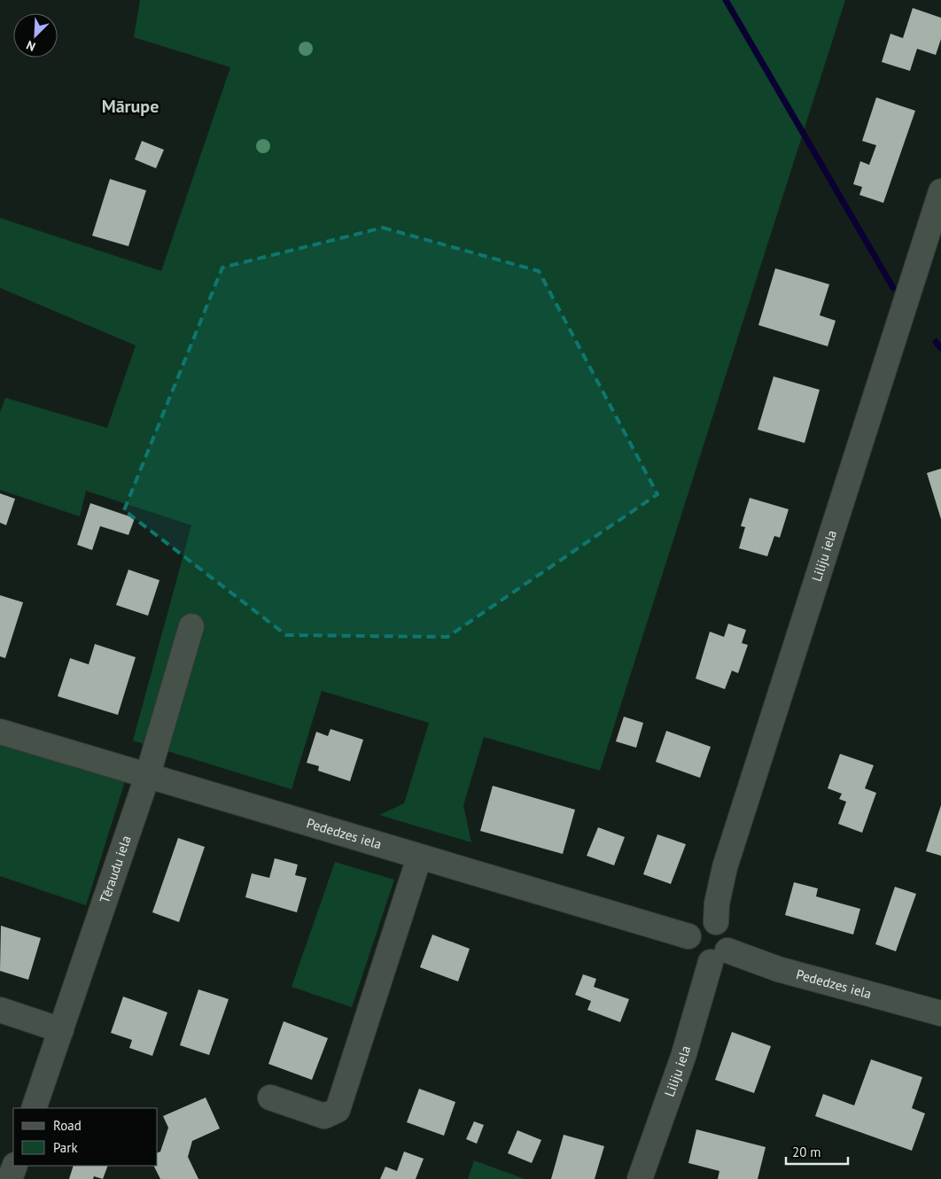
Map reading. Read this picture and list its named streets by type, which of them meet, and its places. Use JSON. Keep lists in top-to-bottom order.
{
  "streets": {
    "street": ["Liliju iela", "Pededzes iela", "Tēraudu iela"]
  },
  "crossings": [
    ["Liliju iela", "Pededzes iela"],
    ["Pededzes iela", "Tēraudu iela"]
  ],
  "districts": ["Mārupe"],
  "legend": ["Road", "Park"],
  "scale_bar": "20 m",
  "north": "bottom left"
}
